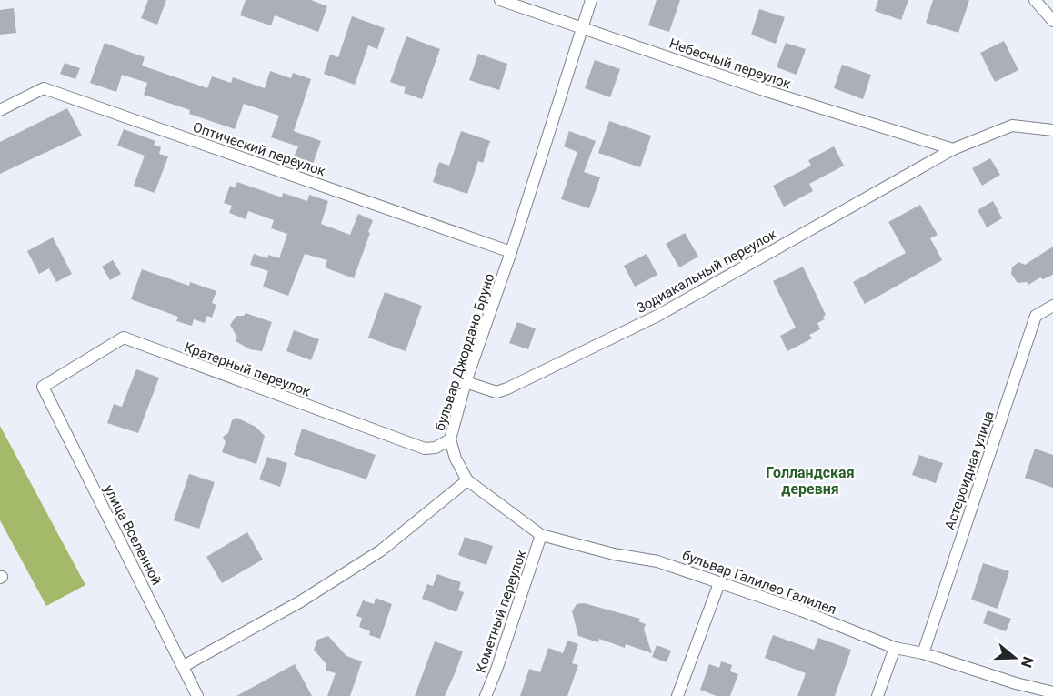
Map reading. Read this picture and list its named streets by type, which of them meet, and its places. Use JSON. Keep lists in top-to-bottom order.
{
  "streets": {
    "street": [
      "Небесный переулок",
      "Оптический переулок",
      "Зодиакальный переулок",
      "бульвар Джордано Бруно",
      "Кратерный переулок",
      "Астероидная улица",
      "улица Вселенной",
      "бульвар Галилео Галилея",
      "Кометный переулок"
    ]
  },
  "crossings": [
    ["Небесный переулок", "Зодиакальный переулок"],
    ["Небесный переулок", "бульвар Джордано Бруно"],
    ["Оптический переулок", "бульвар Джордано Бруно"],
    ["Зодиакальный переулок", "бульвар Джордано Бруно"],
    ["бульвар Джордано Бруно", "Кратерный переулок"],
    ["бульвар Джордано Бруно", "бульвар Галилео Галилея"],
    ["Кратерный переулок", "улица Вселенной"],
    ["Астероидная улица", "бульвар Галилео Галилея"],
    ["бульвар Галилео Галилея", "Кометный переулок"]
  ],
  "districts": ["Голландская деревня"],
  "north": "right"
}
